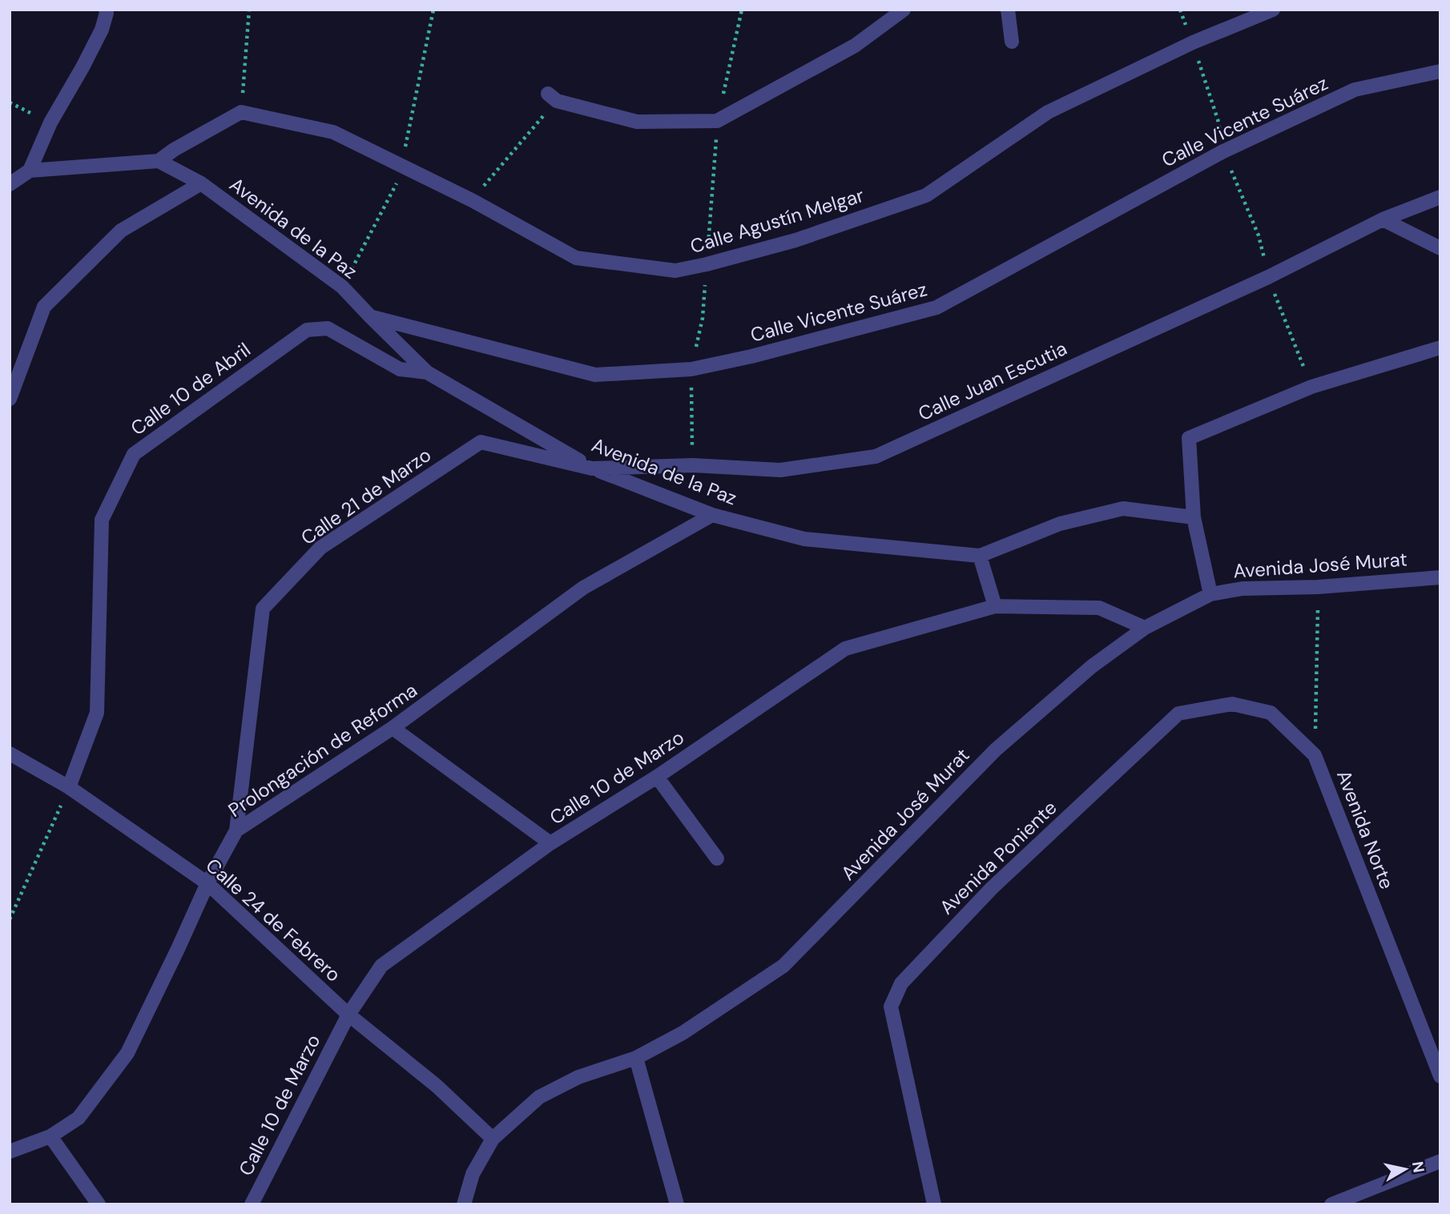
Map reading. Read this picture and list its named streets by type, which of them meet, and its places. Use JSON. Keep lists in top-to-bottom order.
{
  "streets": {
    "street": [
      "Calle Vicente Suárez",
      "Calle Agustín Melgar",
      "Avenida de la Paz",
      "Calle Juan Escutia",
      "Calle 10 de Abril",
      "Calle 21 de Marzo",
      "Avenida José Murat",
      "Prolongación de Reforma",
      "Calle 10 de Marzo",
      "Avenida Norte",
      "Avenida Poniente",
      "Calle 24 de Febrero"
    ]
  },
  "crossings": [
    ["Calle Vicente Suárez", "Avenida de la Paz"],
    ["Avenida de la Paz", "Calle Juan Escutia"],
    ["Avenida de la Paz", "Calle 10 de Abril"],
    ["Avenida de la Paz", "Calle 21 de Marzo"],
    ["Avenida de la Paz", "Prolongación de Reforma"],
    ["Calle Juan Escutia", "Calle 21 de Marzo"],
    ["Calle 10 de Abril", "Calle 24 de Febrero"],
    ["Calle 21 de Marzo", "Prolongación de Reforma"],
    ["Avenida José Murat", "Calle 10 de Marzo"],
    ["Avenida José Murat", "Avenida Norte"],
    ["Avenida José Murat", "Calle 24 de Febrero"],
    ["Prolongación de Reforma", "Calle 24 de Febrero"],
    ["Calle 10 de Marzo", "Calle 24 de Febrero"],
    ["Avenida Norte", "Avenida Poniente"]
  ],
  "north": "right"
}
